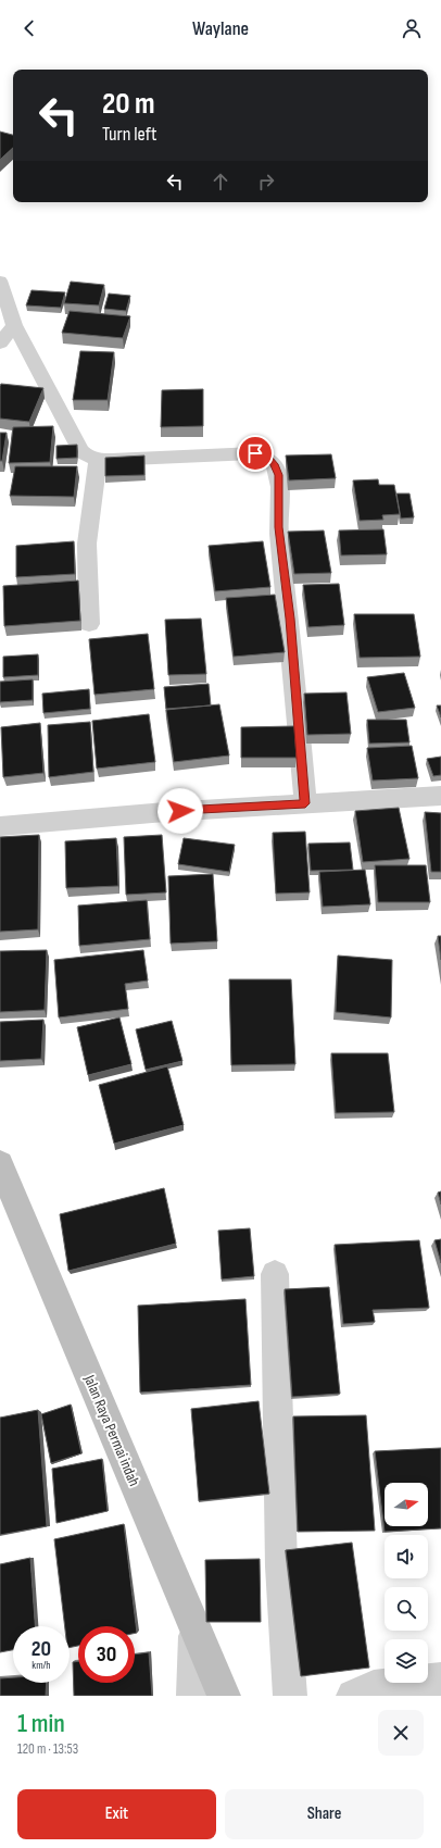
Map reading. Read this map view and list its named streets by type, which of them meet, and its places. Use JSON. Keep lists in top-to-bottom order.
{
  "streets": {
    "main road": ["Jalan Raya Permai indah"]
  },
  "north": "right",
  "page": {
    "header": "Waylane",
    "turn": ["20 m", "Turn left"],
    "speed": "20 km/h",
    "limit": "30",
    "heading": ["1 min", "120 m · 13:53"],
    "buttons": ["Exit", "Share"]
  }
}
